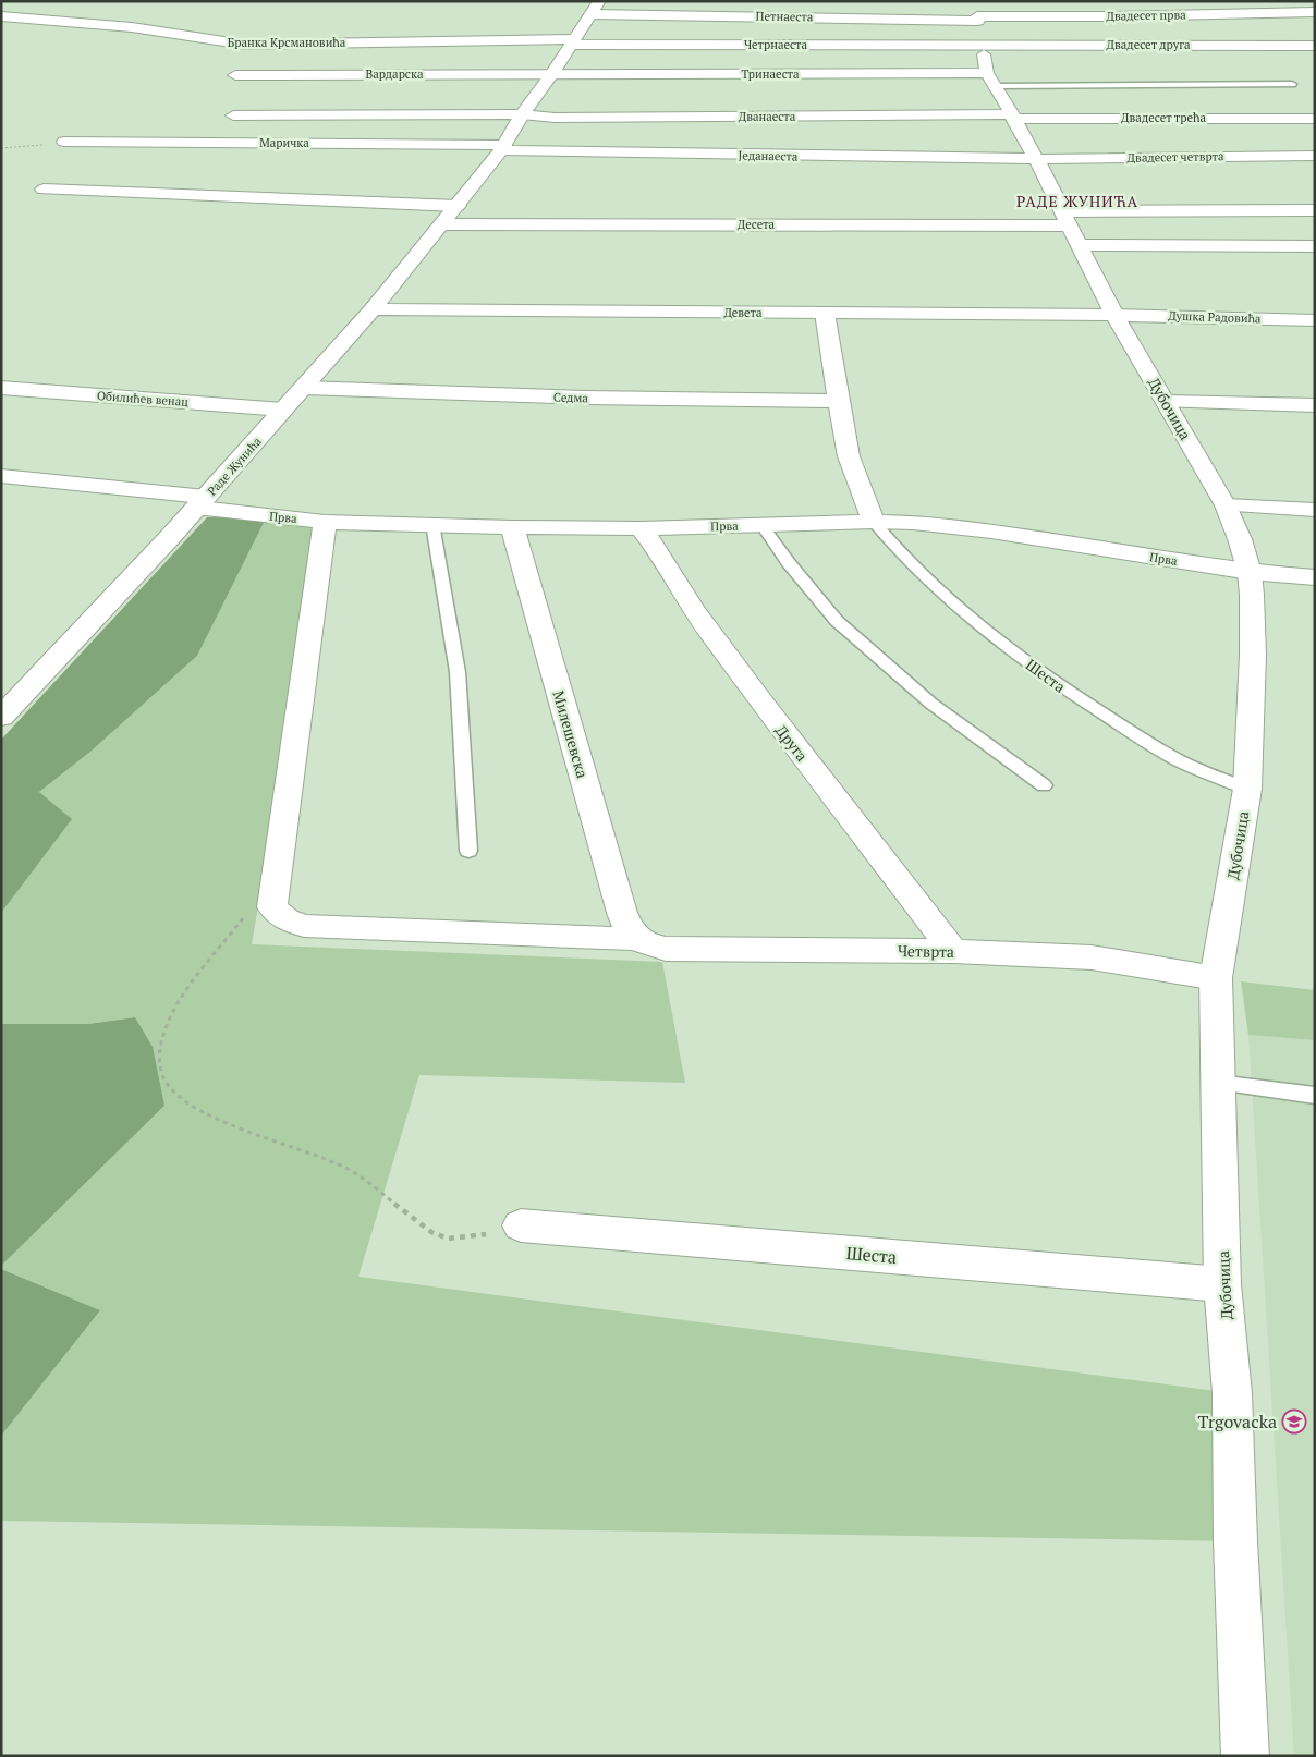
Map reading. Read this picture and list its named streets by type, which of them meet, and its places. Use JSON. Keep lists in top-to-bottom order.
{
  "streets": {
    "street": [
      "Двадесет прва",
      "Петнаеста",
      "Бранка Крсмановића",
      "Четрнаеста",
      "Двадесет друга",
      "Вардарска",
      "Тринаеста",
      "Дванаеста",
      "Двадесет трећа",
      "Маричка",
      "Једанаеста",
      "Двадесет четврта",
      "Десета",
      "Девета",
      "Душка Радовића",
      "Седма",
      "Обилићев венац",
      "Дубочица",
      "Раде Жунића",
      "Прва",
      "Шеста",
      "Милешевска",
      "Друга",
      "Четврта"
    ]
  },
  "crossings": [
    ["Двадесет прва", "Петнаеста"],
    ["Двадесет прва", "Дубочица"],
    ["Петнаеста", "Дубочица"],
    ["Петнаеста", "Раде Жунића"],
    ["Бранка Крсмановића", "Четрнаеста"],
    ["Бранка Крсмановића", "Раде Жунића"],
    ["Четрнаеста", "Двадесет друга"],
    ["Четрнаеста", "Дубочица"],
    ["Четрнаеста", "Раде Жунића"],
    ["Двадесет друга", "Дубочица"],
    ["Вардарска", "Тринаеста"],
    ["Вардарска", "Раде Жунића"],
    ["Тринаеста", "Дубочица"],
    ["Тринаеста", "Раде Жунића"],
    ["Дванаеста", "Двадесет трећа"],
    ["Дванаеста", "Дубочица"],
    ["Дванаеста", "Раде Жунића"],
    ["Двадесет трећа", "Дубочица"],
    ["Маричка", "Једанаеста"],
    ["Маричка", "Раде Жунића"],
    ["Једанаеста", "Двадесет четврта"],
    ["Једанаеста", "Дубочица"],
    ["Једанаеста", "Раде Жунића"],
    ["Двадесет четврта", "Дубочица"],
    ["Десета", "Дубочица"],
    ["Десета", "Раде Жунића"],
    ["Девета", "Душка Радовића"],
    ["Девета", "Дубочица"],
    ["Девета", "Раде Жунића"],
    ["Душка Радовића", "Дубочица"],
    ["Седма", "Раде Жунића"],
    ["Обилићев венац", "Раде Жунића"],
    ["Дубочица", "Прва"],
    ["Дубочица", "Шеста"],
    ["Дубочица", "Четврта"],
    ["Раде Жунића", "Прва"],
    ["Прва", "Шеста"],
    ["Прва", "Милешевска"],
    ["Прва", "Друга"],
    ["Милешевска", "Четврта"],
    ["Друга", "Четврта"]
  ],
  "districts": ["РАДЕ ЖУНИЋА"],
  "places": {
    "school or university": ["Trgovacka"]
  }
}
